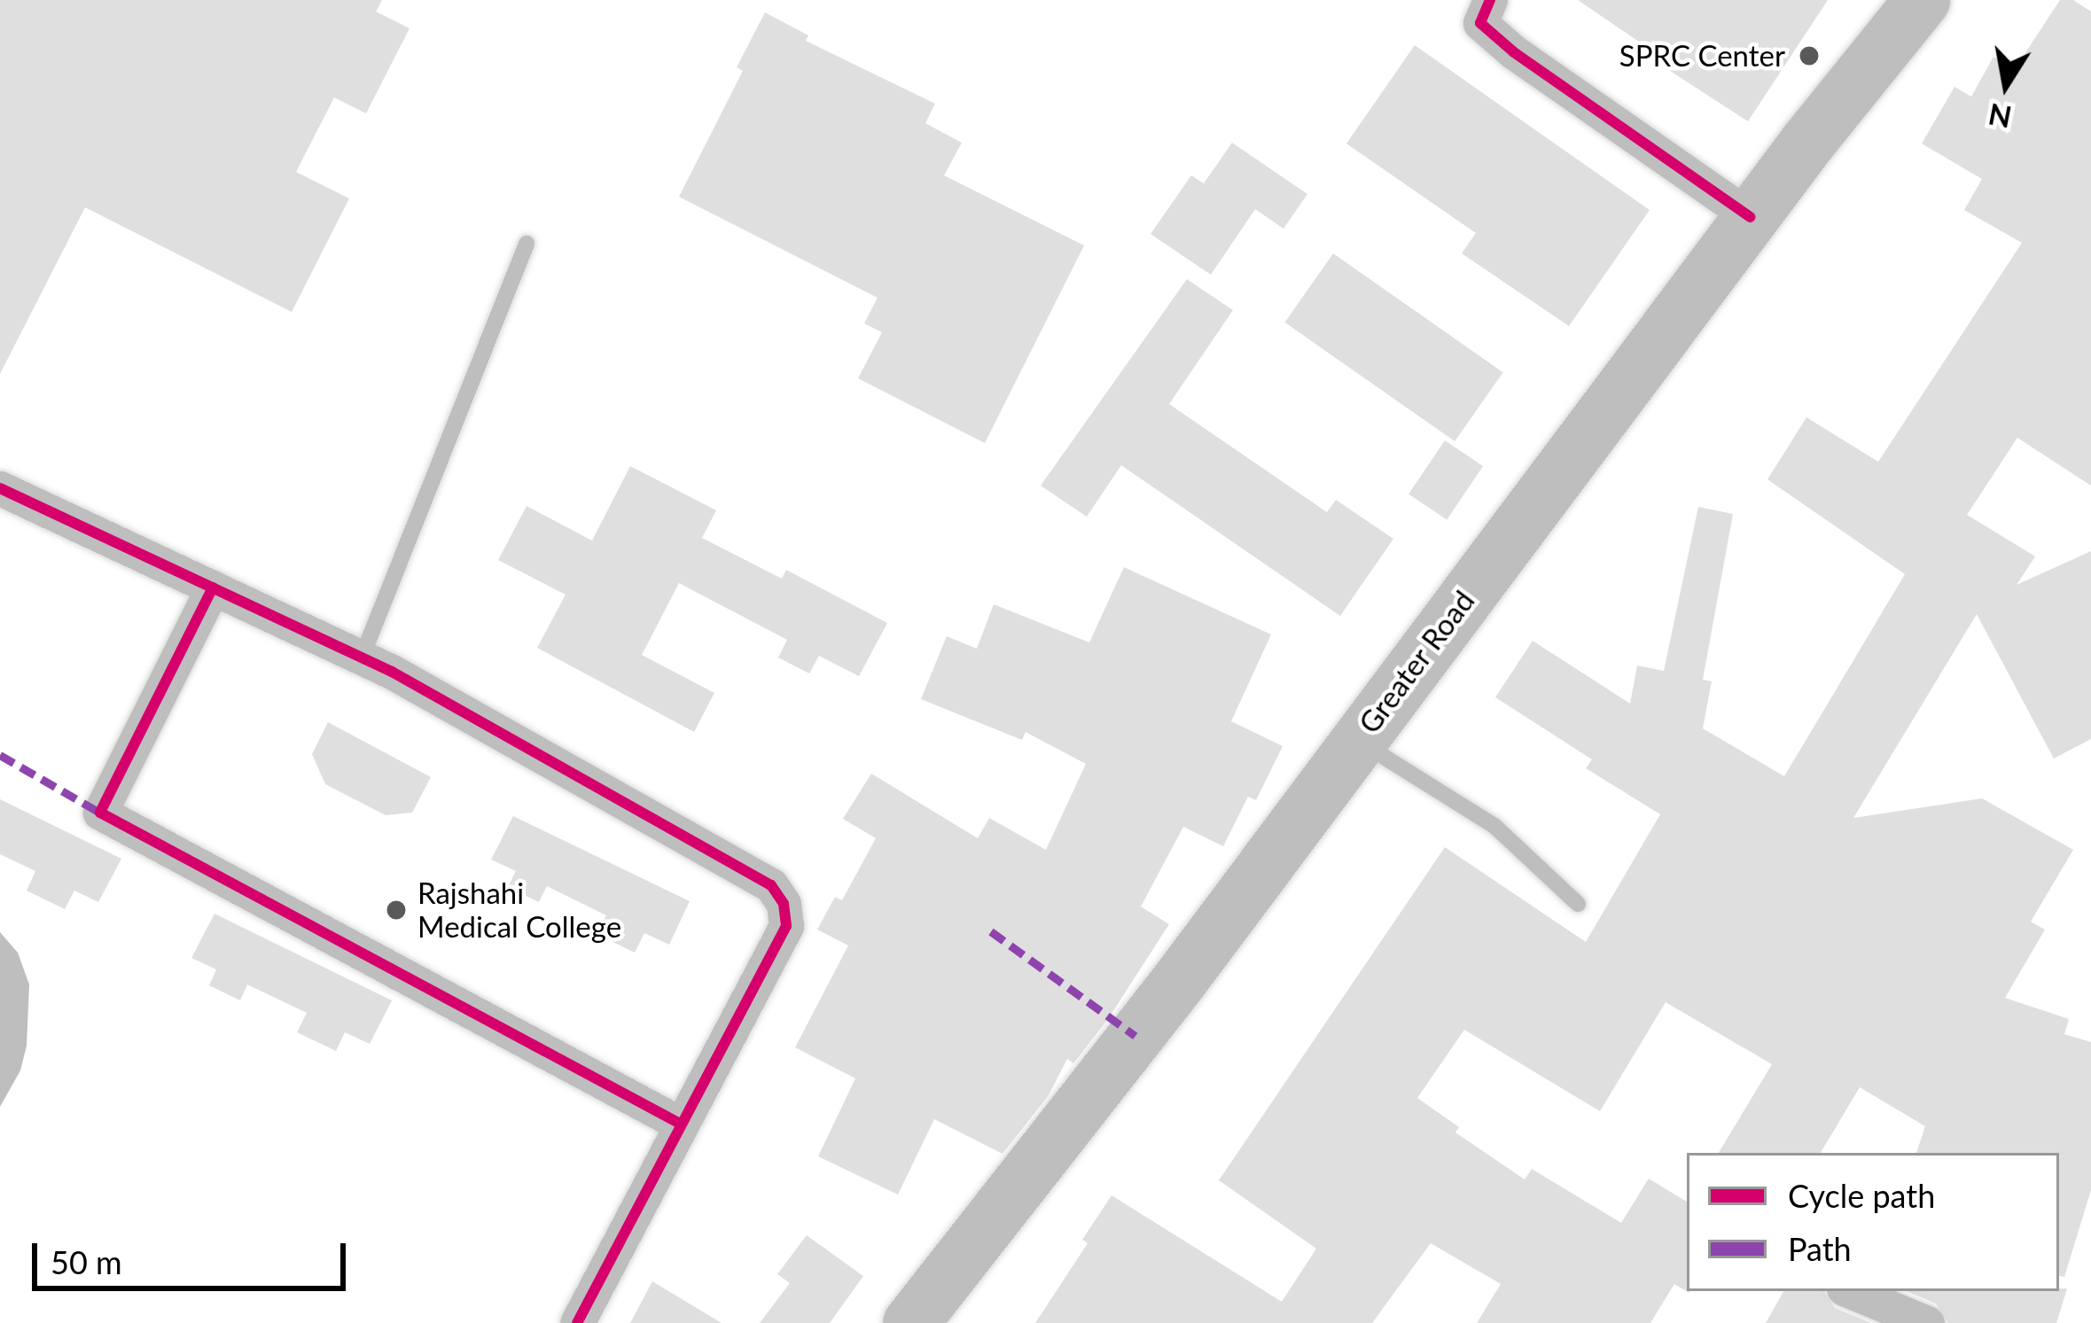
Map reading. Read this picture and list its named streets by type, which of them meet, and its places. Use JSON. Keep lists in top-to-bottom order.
{
  "streets": {
    "highway": ["Greater Road"]
  },
  "places": ["SPRC Center", "Rajshahi Medical College"],
  "legend": ["Cycle path", "Path"],
  "scale_bar": "50 m",
  "north": "bottom"
}
